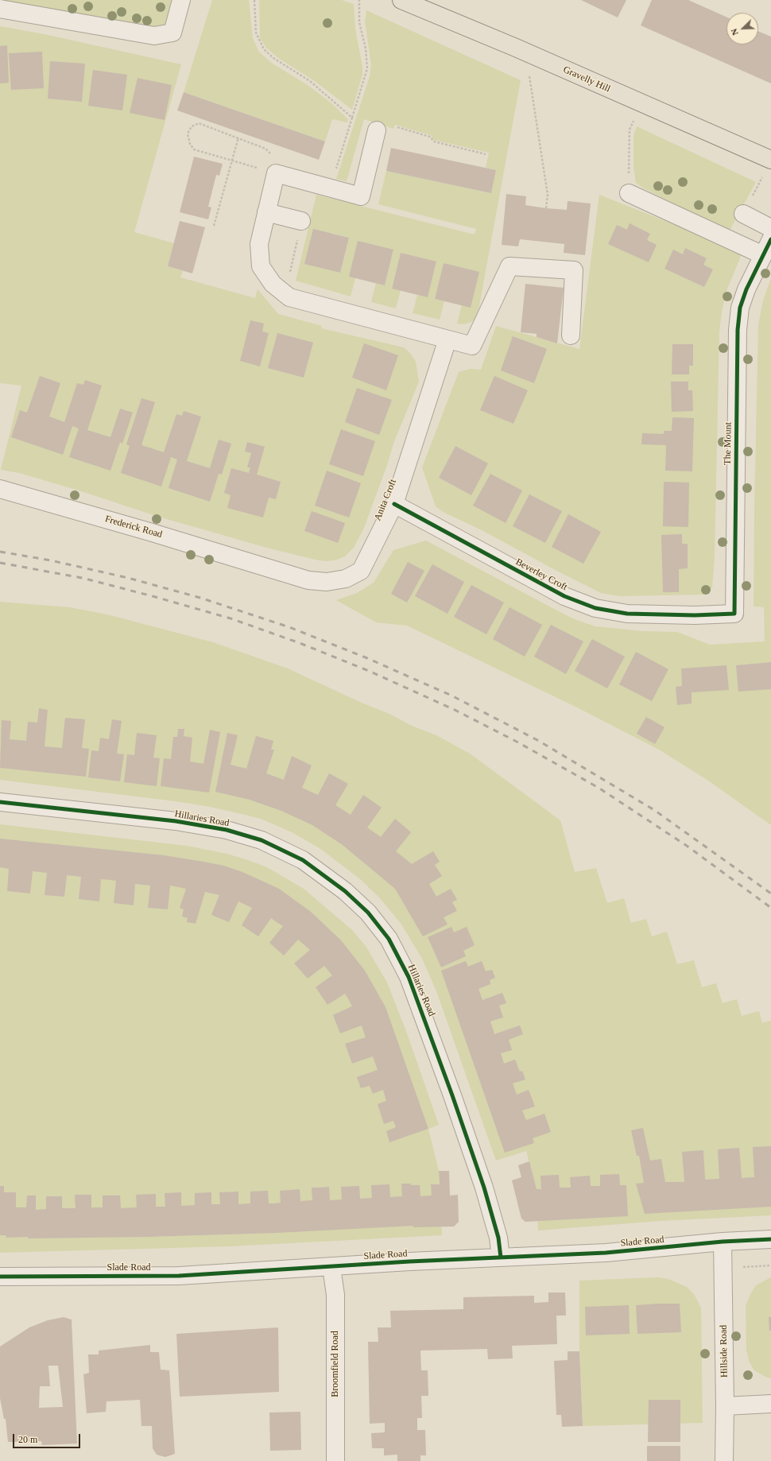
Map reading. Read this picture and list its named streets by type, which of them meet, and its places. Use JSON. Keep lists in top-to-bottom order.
{
  "streets": {
    "main road": ["Gravelly Hill"],
    "street": [
      "The Mount",
      "Anita Croft",
      "Frederick Road",
      "Beverley Croft",
      "Hillaries Road",
      "Slade Road",
      "Hillside Road",
      "Broomfield Road"
    ]
  },
  "crossings": [
    ["The Mount", "Beverley Croft"],
    ["Anita Croft", "Frederick Road"],
    ["Anita Croft", "Beverley Croft"],
    ["Hillaries Road", "Slade Road"],
    ["Slade Road", "Hillside Road"],
    ["Slade Road", "Broomfield Road"]
  ],
  "scale_bar": "20 m",
  "north": "bottom left"
}
